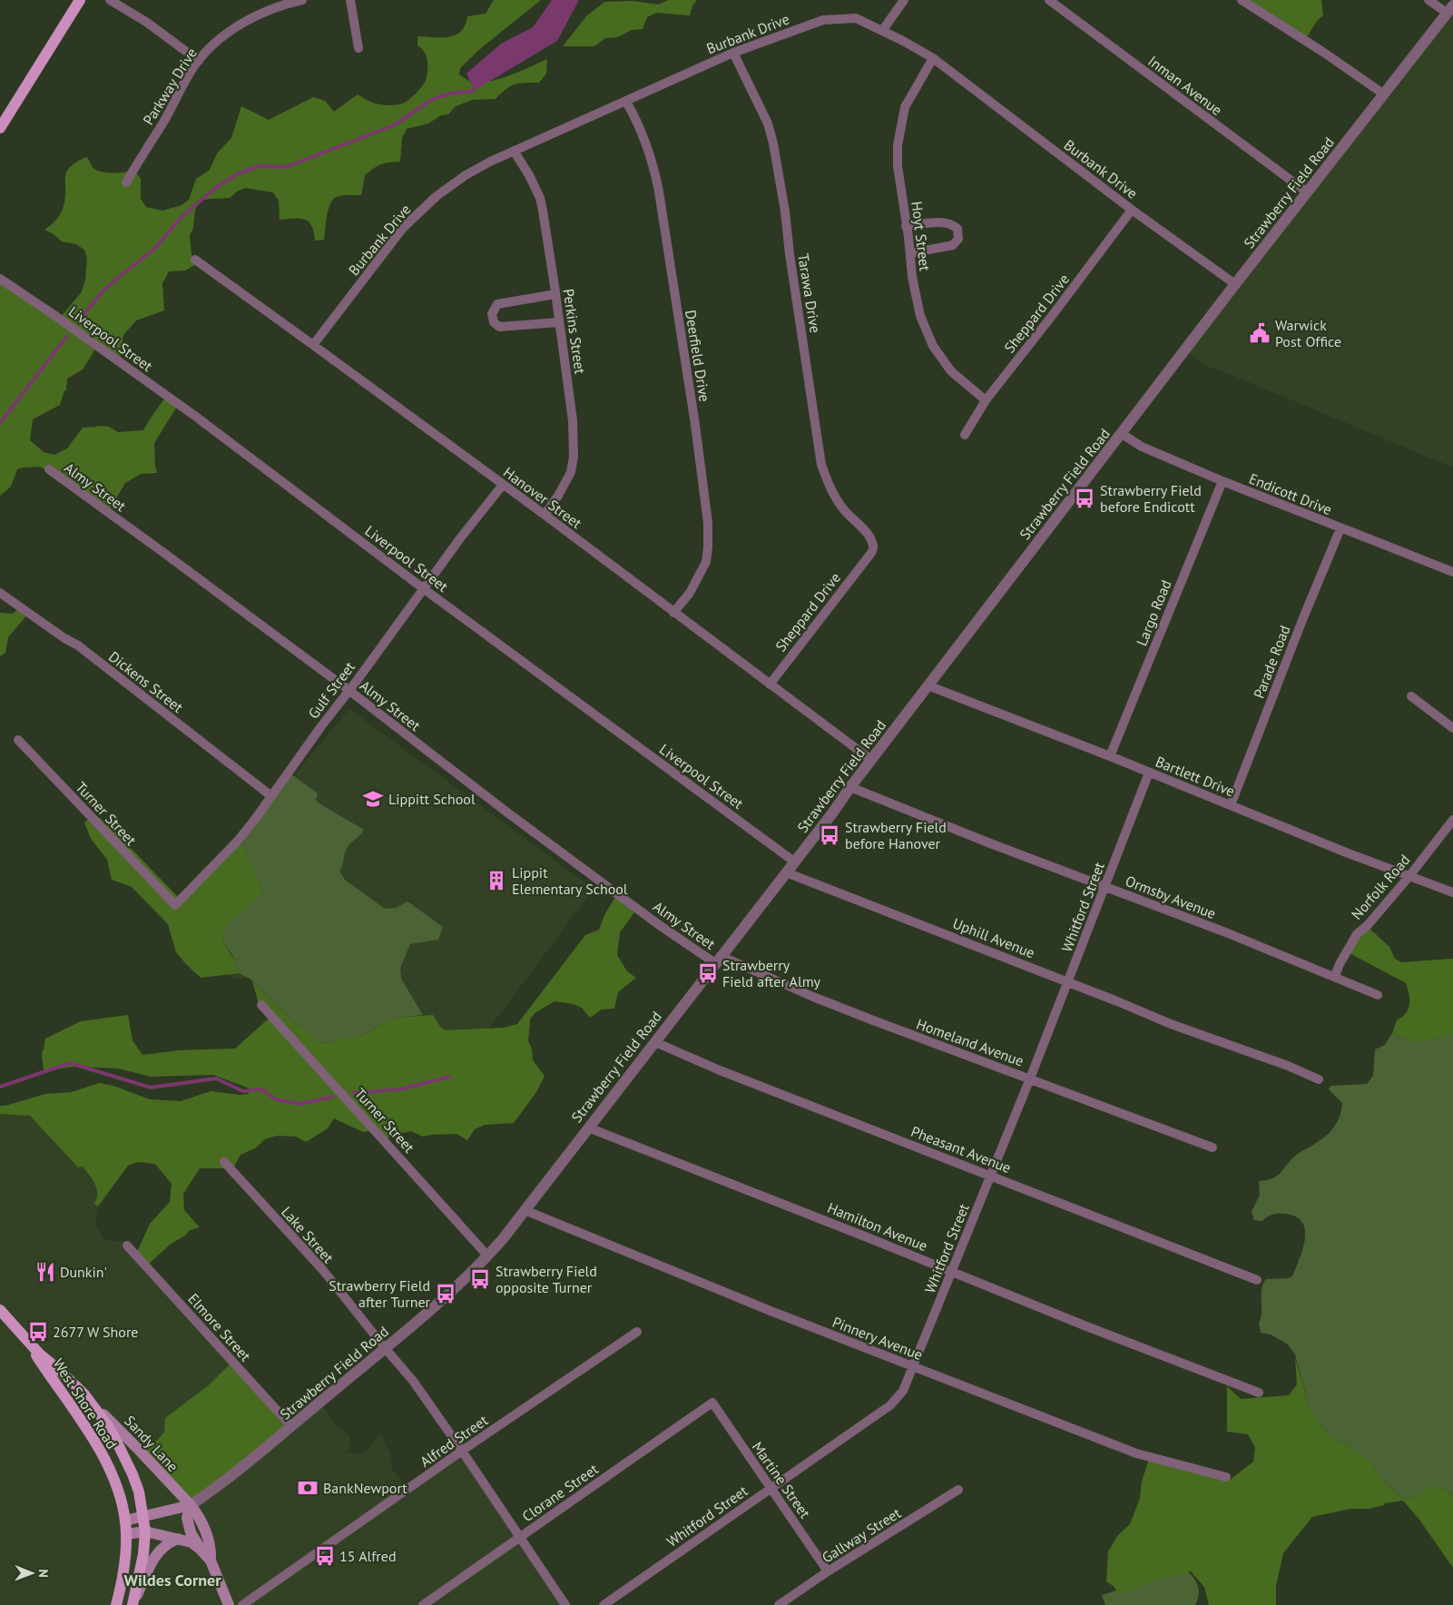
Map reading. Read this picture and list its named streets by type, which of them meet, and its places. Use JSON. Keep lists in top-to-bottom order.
{
  "streets": {
    "main road": ["West Shore Road", "Sandy Lane"],
    "street": [
      "Burbank Drive",
      "Inman Avenue",
      "Parkway Drive",
      "Strawberry Field Road",
      "Hoyt Street",
      "Tarawa Drive",
      "Sheppard Drive",
      "Perkins Street",
      "Liverpool Street",
      "Deerfield Drive",
      "Almy Street",
      "Endicott Drive",
      "Hanover Street",
      "Largo Road",
      "Parade Road",
      "Dickens Street",
      "Gulf Street",
      "Bartlett Drive",
      "Turner Street",
      "Norfolk Road",
      "Ormsby Avenue",
      "Whitford Street",
      "Uphill Avenue",
      "Homeland Avenue",
      "Pheasant Avenue",
      "Hamilton Avenue",
      "Lake Street",
      "Elmore Street",
      "Pinnery Avenue",
      "Alfred Street",
      "Martine Street",
      "Clorane Street",
      "Gallway Street"
    ]
  },
  "crossings": [
    ["Burbank Drive", "Strawberry Field Road"],
    ["Burbank Drive", "Hoyt Street"],
    ["Burbank Drive", "Tarawa Drive"],
    ["Burbank Drive", "Sheppard Drive"],
    ["Burbank Drive", "Perkins Street"],
    ["Burbank Drive", "Deerfield Drive"],
    ["Burbank Drive", "Hanover Street"],
    ["Inman Avenue", "Strawberry Field Road"],
    ["Strawberry Field Road", "Liverpool Street"],
    ["Strawberry Field Road", "Almy Street"],
    ["Strawberry Field Road", "Endicott Drive"],
    ["Strawberry Field Road", "Hanover Street"],
    ["Strawberry Field Road", "Bartlett Drive"],
    ["Strawberry Field Road", "Turner Street"],
    ["Strawberry Field Road", "Ormsby Avenue"],
    ["Strawberry Field Road", "Uphill Avenue"],
    ["Strawberry Field Road", "Homeland Avenue"],
    ["Strawberry Field Road", "Pheasant Avenue"],
    ["Strawberry Field Road", "Hamilton Avenue"],
    ["Strawberry Field Road", "Lake Street"],
    ["Strawberry Field Road", "Elmore Street"],
    ["Strawberry Field Road", "Pinnery Avenue"],
    ["Strawberry Field Road", "Sandy Lane"],
    ["Hoyt Street", "Sheppard Drive"],
    ["Tarawa Drive", "Sheppard Drive"],
    ["Sheppard Drive", "Hanover Street"],
    ["Perkins Street", "Hanover Street"],
    ["Liverpool Street", "Gulf Street"],
    ["Deerfield Drive", "Hanover Street"],
    ["Almy Street", "Gulf Street"],
    ["Almy Street", "Homeland Avenue"],
    ["Endicott Drive", "Largo Road"],
    ["Endicott Drive", "Parade Road"],
    ["Hanover Street", "Gulf Street"],
    ["Largo Road", "Bartlett Drive"],
    ["Parade Road", "Bartlett Drive"],
    ["Dickens Street", "Gulf Street"],
    ["Gulf Street", "Turner Street"],
    ["Bartlett Drive", "Norfolk Road"],
    ["Bartlett Drive", "Whitford Street"],
    ["Norfolk Road", "Ormsby Avenue"],
    ["Ormsby Avenue", "Whitford Street"],
    ["Whitford Street", "Uphill Avenue"],
    ["Whitford Street", "Homeland Avenue"],
    ["Whitford Street", "Pheasant Avenue"],
    ["Whitford Street", "Hamilton Avenue"],
    ["Whitford Street", "Pinnery Avenue"],
    ["Whitford Street", "Martine Street"],
    ["Lake Street", "Alfred Street"],
    ["Lake Street", "Clorane Street"],
    ["West Shore Road", "Sandy Lane"],
    ["Martine Street", "Clorane Street"],
    ["Martine Street", "Gallway Street"]
  ],
  "districts": ["Wildes Corner"],
  "places": {
    "public building": ["Warwick Post Office"],
    "bus stop": [
      "Strawberry Field before Endicott",
      "Strawberry Field before Hanover",
      "Strawberry Field after Almy",
      "Strawberry Field opposite Turner",
      "Strawberry Field after Turner",
      "2677 W Shore",
      "15 Alfred"
    ],
    "school or university": ["Lippitt School"],
    "building": ["Lippit Elementary School"],
    "restaurant": ["Dunkin'"],
    "bank": ["BankNewport"]
  },
  "north": "right"
}
